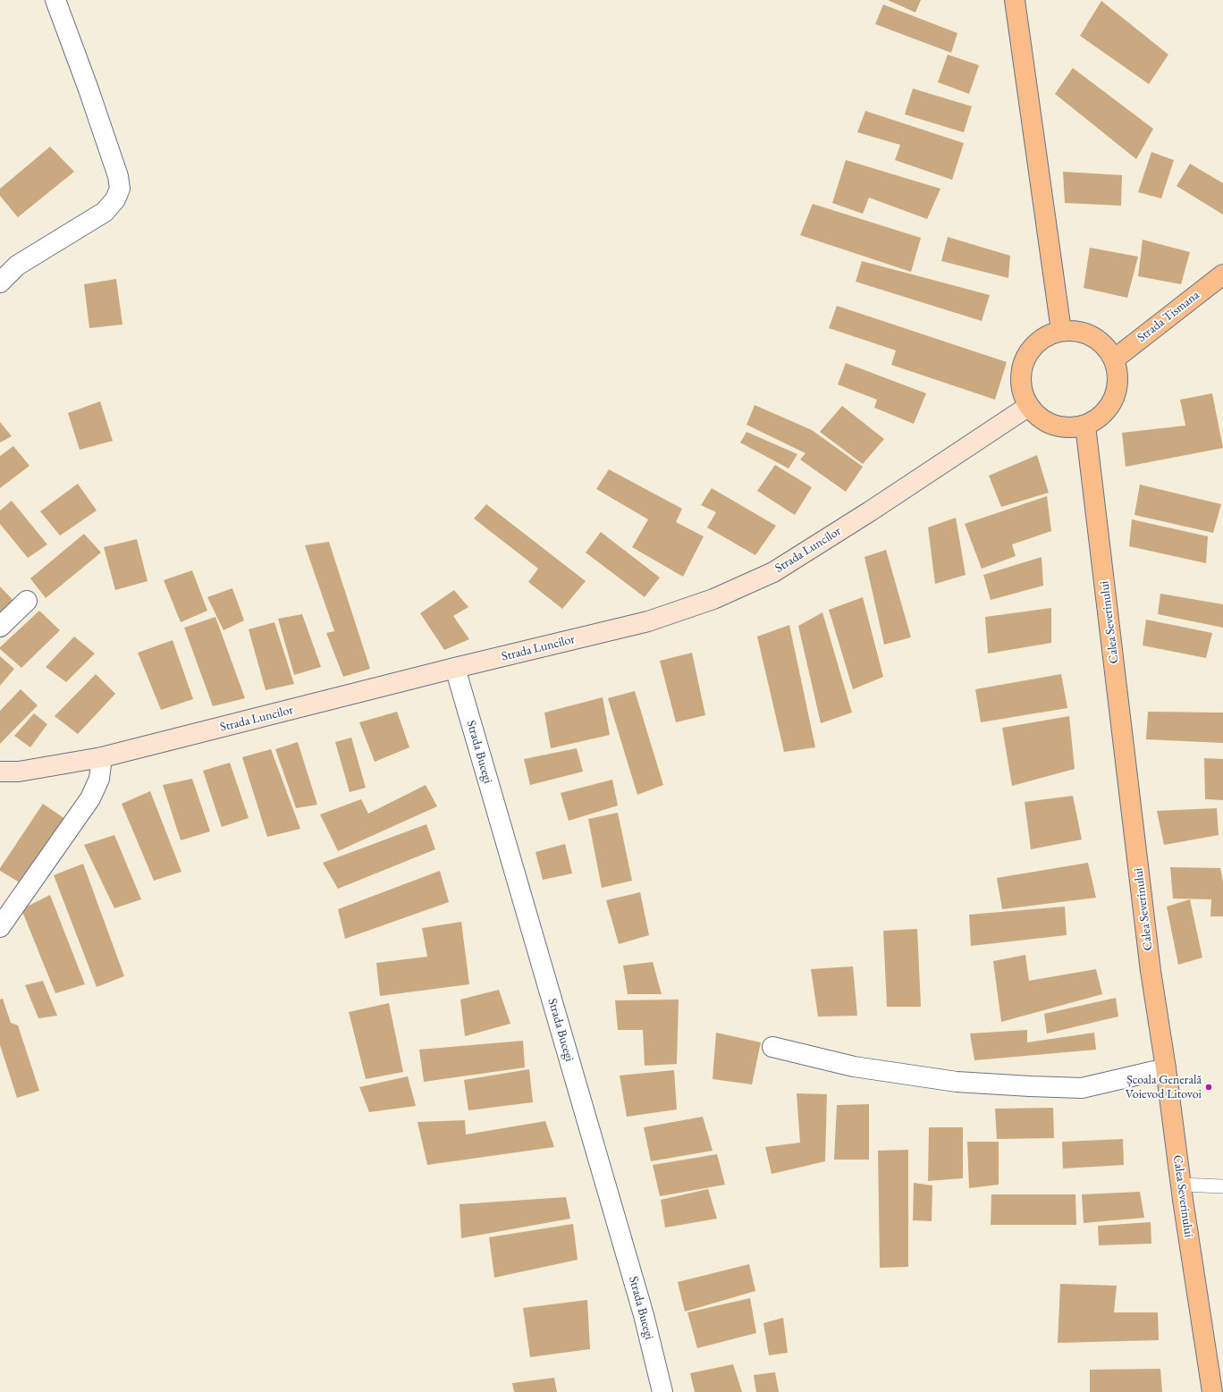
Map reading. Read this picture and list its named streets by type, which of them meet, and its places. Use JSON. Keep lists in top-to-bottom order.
{
  "streets": {
    "main road": ["Strada Tismana", "Strada Luncilor", "Calea Severinului"],
    "street": ["Strada Bucegi"]
  },
  "crossings": [
    ["Strada Tismana", "Strada Luncilor"],
    ["Strada Tismana", "Calea Severinului"],
    ["Strada Luncilor", "Calea Severinului"],
    ["Strada Luncilor", "Strada Bucegi"]
  ],
  "places": ["Școala Generală Voievod Litovoi"]
}
